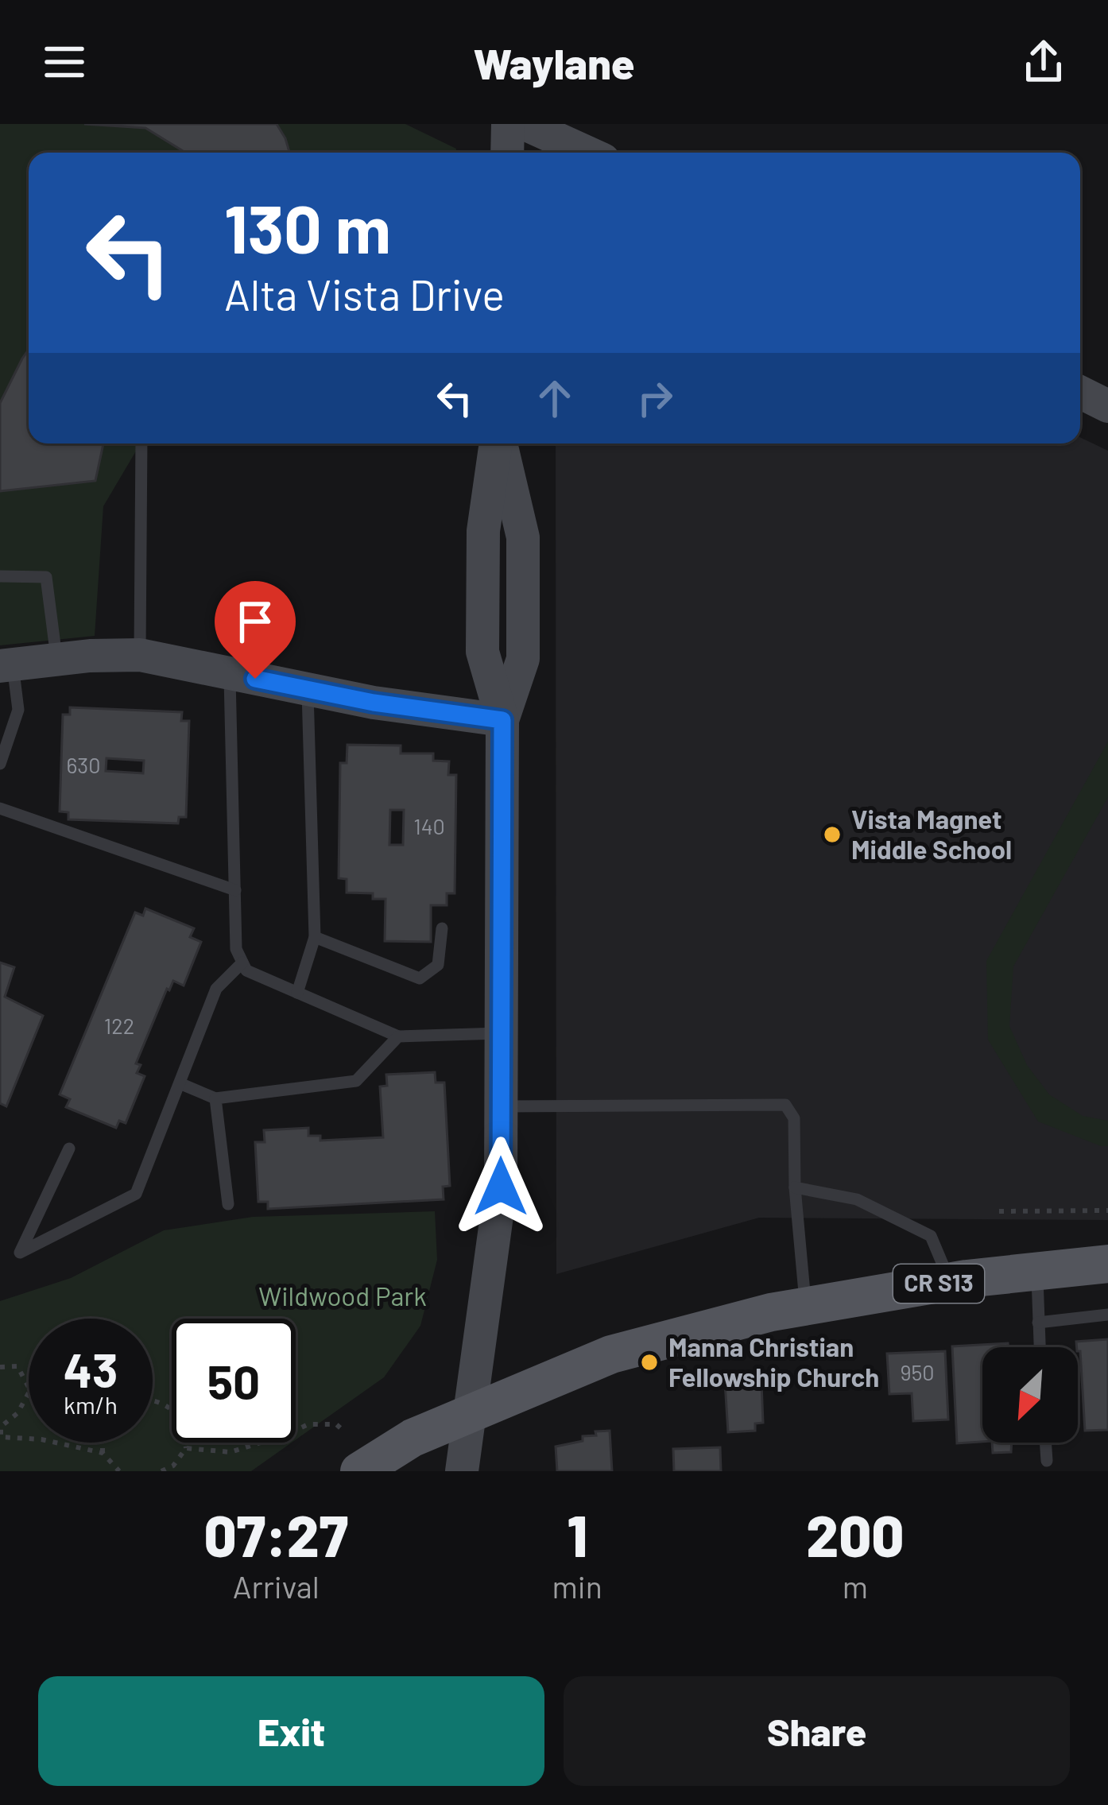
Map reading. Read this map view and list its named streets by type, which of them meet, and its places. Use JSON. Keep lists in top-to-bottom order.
{
  "streets": {
    "main road": ["CR S13"]
  },
  "parks": ["Wildwood Park"],
  "places": ["Vista Magnet Middle School", "Manna Christian Fellowship Church"],
  "house_numbers": [
    "630",
    "140",
    "122",
    "950"
  ],
  "north": "bottom left",
  "page": {
    "header": "Waylane",
    "turn": ["130 m", "Alta Vista Drive"],
    "speed": "43 km/h",
    "limit": "50",
    "eta": [
      "07:27",
      "Arrival",
      "1",
      "min",
      "200",
      "m"
    ],
    "buttons": ["Exit", "Share"]
  }
}
